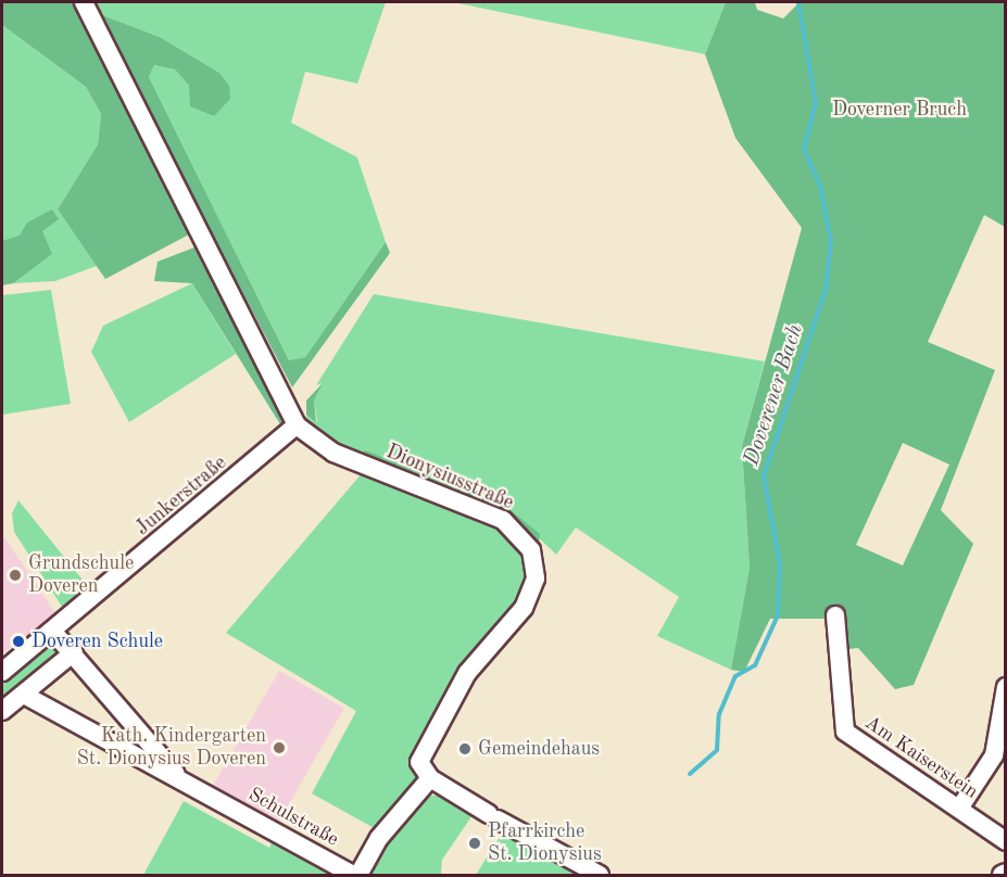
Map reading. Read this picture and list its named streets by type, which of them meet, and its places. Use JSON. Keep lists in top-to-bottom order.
{
  "streets": {
    "street": [
      "Dionysiusstraße",
      "Junkerstraße",
      "Am Kaiserstein",
      "Schulstraße"
    ]
  },
  "crossings": [
    ["Dionysiusstraße", "Junkerstraße"],
    ["Junkerstraße", "Schulstraße"]
  ],
  "water": ["Doverener Bach"],
  "parks": ["Doverner Bruch"],
  "places": [
    "Grundschule Doveren",
    "Doveren Schule",
    "Kath. Kindergarten St. Dionysius Doveren",
    "Gemeindehaus",
    "Pfarrkirche St. Dionysius"
  ]
}
